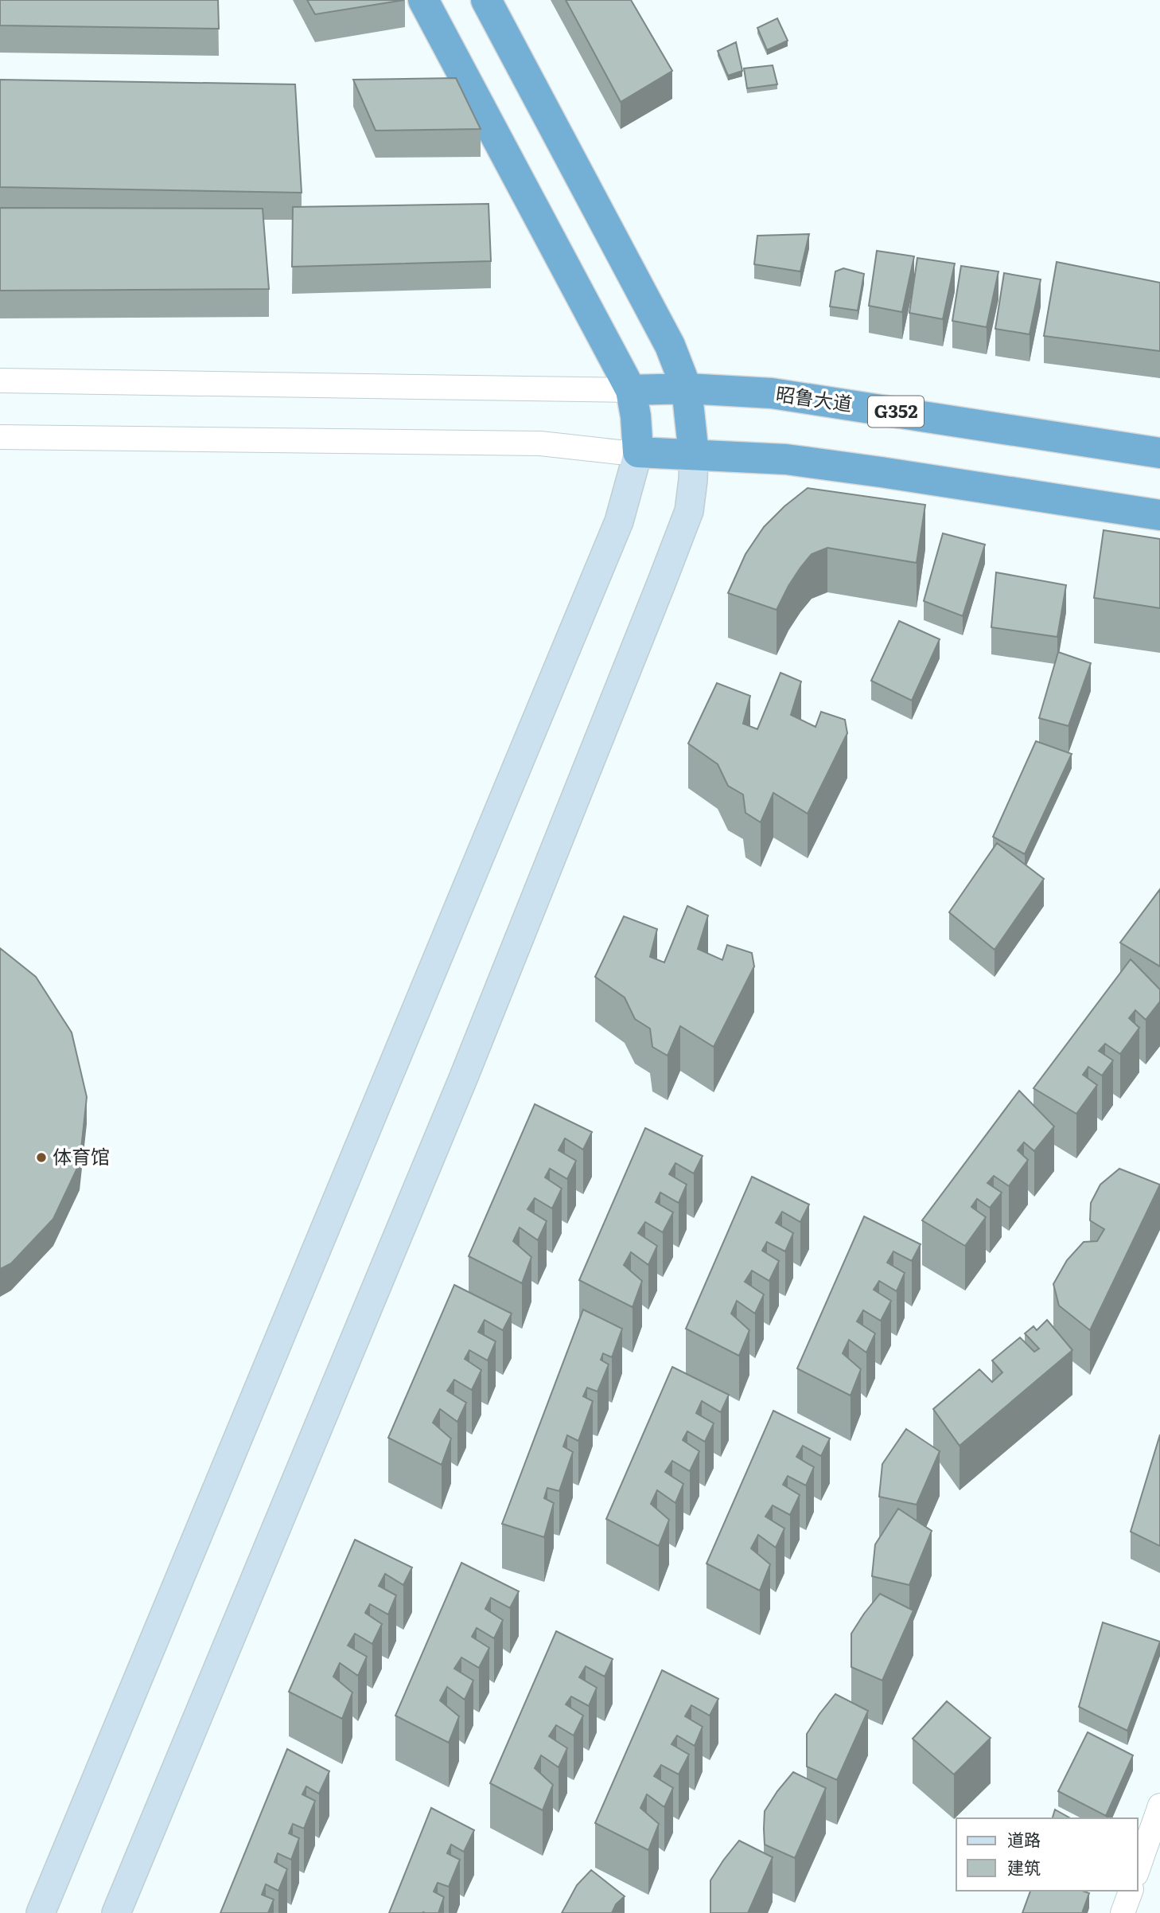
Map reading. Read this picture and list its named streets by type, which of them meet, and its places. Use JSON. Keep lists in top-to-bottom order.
{
  "streets": {
    "highway": ["昭鲁大道", "G352"]
  },
  "places": ["体育馆"],
  "legend": ["道路", "建筑"]
}
